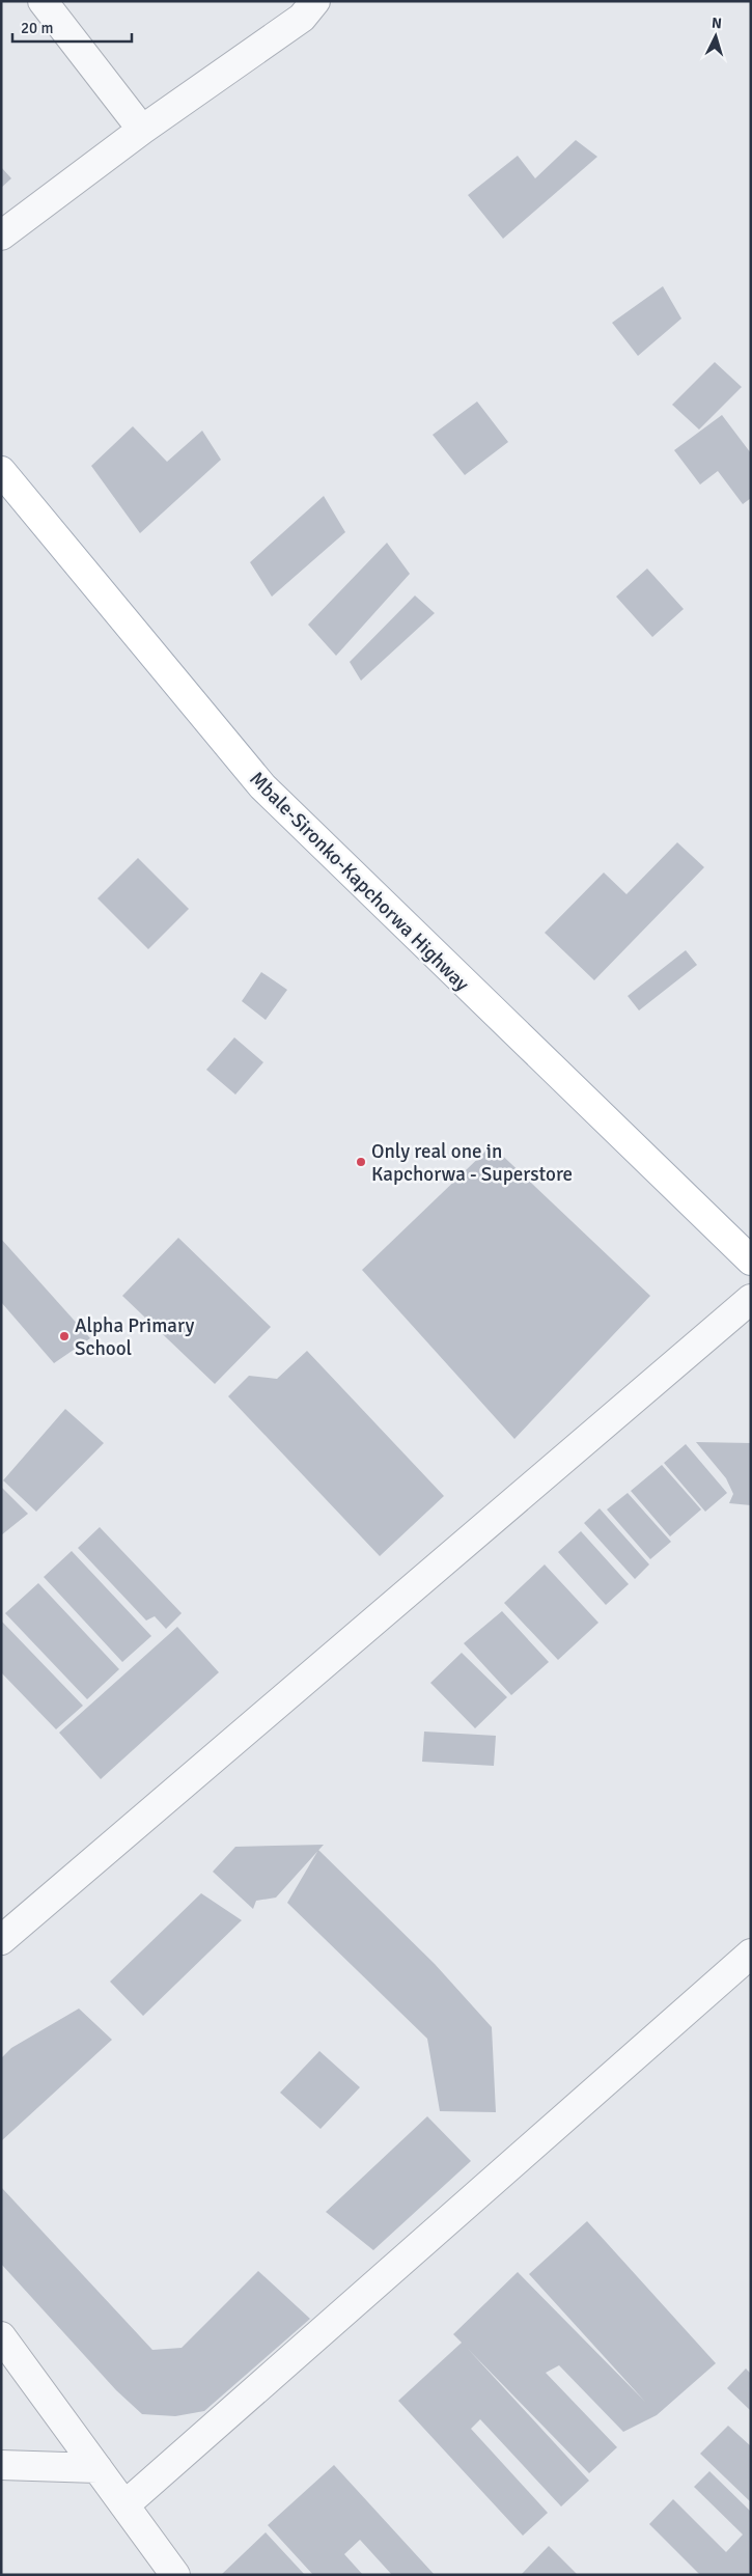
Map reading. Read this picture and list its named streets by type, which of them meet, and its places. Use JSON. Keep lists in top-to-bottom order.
{
  "streets": {
    "main road": ["Mbale-Sironko-Kapchorwa Highway"]
  },
  "places": ["Only real one in Kapchorwa - Superstore", "Alpha Primary School"],
  "scale_bar": "20 m",
  "north": "top"
}
